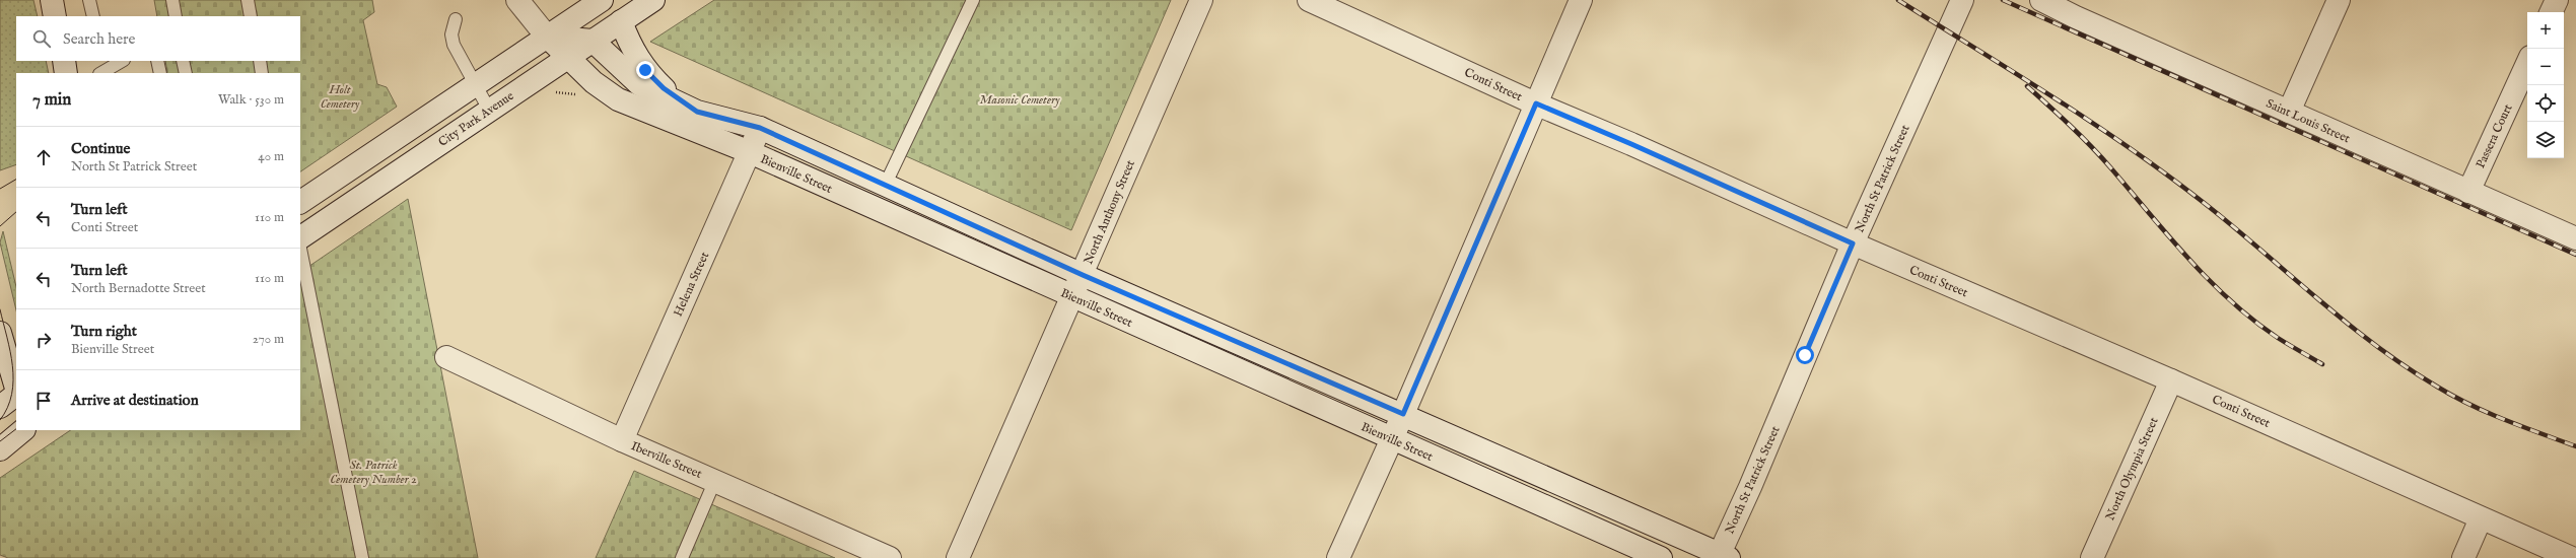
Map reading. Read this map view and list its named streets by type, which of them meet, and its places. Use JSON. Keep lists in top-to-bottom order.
{
  "streets": {
    "street": [
      "Conti Street",
      "City Park Avenue",
      "Saint Louis Street",
      "Passera Court",
      "Bienville Street",
      "North St Patrick Street",
      "North Anthony Street",
      "Helena Street",
      "Iberville Street",
      "North Olympia Street"
    ]
  },
  "crossings": [
    ["Conti Street", "North St Patrick Street"],
    ["Conti Street", "North Olympia Street"],
    ["City Park Avenue", "Bienville Street"],
    ["Saint Louis Street", "Passera Court"],
    ["Bienville Street", "North St Patrick Street"],
    ["Bienville Street", "North Anthony Street"],
    ["Bienville Street", "Helena Street"],
    ["Helena Street", "Iberville Street"]
  ],
  "parks": ["Holt Cemetery", "Masonic Cemetery", "St. Patrick Cemetery Number 2"],
  "page": {
    "map_buttons": ["+", "−"],
    "search": "Search here",
    "heading": ["7 min", "Walk · 530 m"],
    "list": [
      ["Continue", "North St Patrick Street", "40 m"],
      ["Turn left", "Conti Street", "110 m"],
      ["Turn left", "North Bernadotte Street", "110 m"],
      ["Turn right", "Bienville Street", "270 m"],
      "Arrive at destination"
    ]
  }
}
